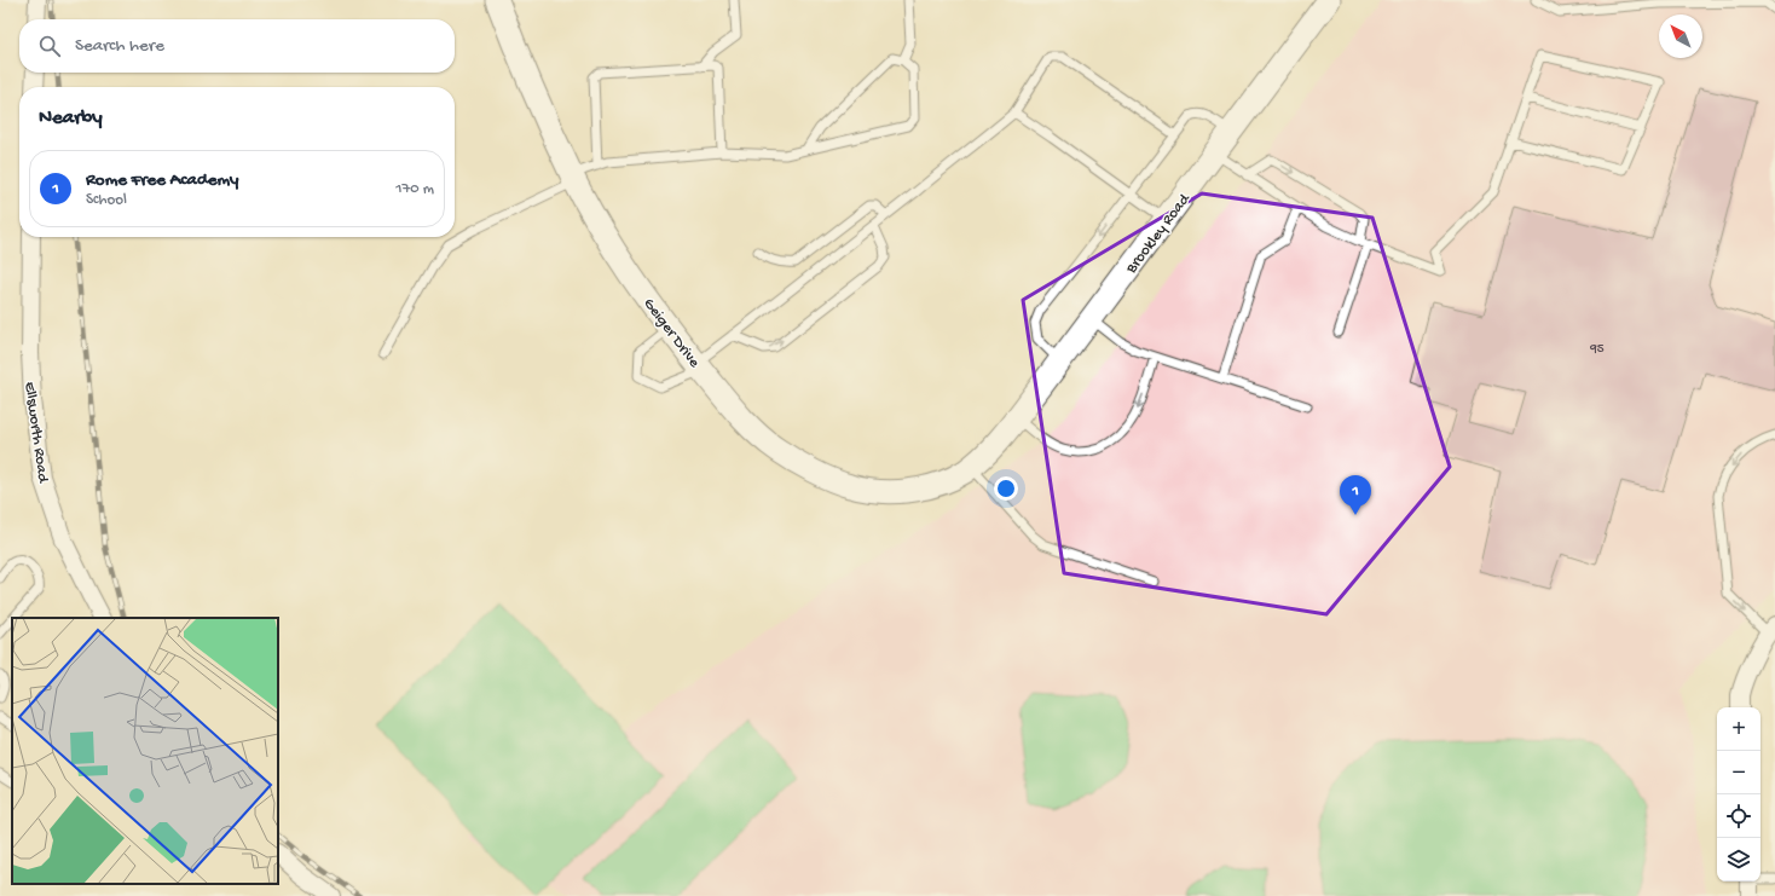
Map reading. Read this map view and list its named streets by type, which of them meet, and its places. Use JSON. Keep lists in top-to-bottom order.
{
  "streets": {
    "street": ["Brookley Road", "Geiger Drive", "Ellsworth Road"]
  },
  "crossings": [
    ["Brookley Road", "Geiger Drive"]
  ],
  "house_numbers": ["95"],
  "north": "top left",
  "page": {
    "search": "Search here",
    "heading": "Nearby",
    "list": [
      {
        "mark": "1",
        "name": "Rome Free Academy",
        "note": "School",
        "value": "170 m"
      }
    ],
    "pins": "1",
    "map_buttons": ["+", "−"]
  }
}
